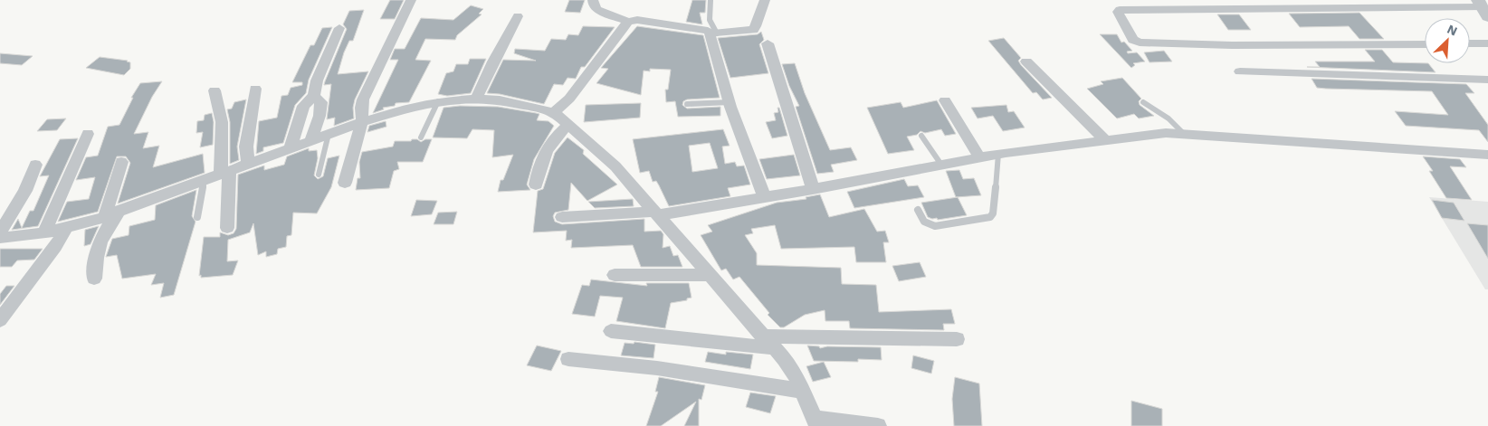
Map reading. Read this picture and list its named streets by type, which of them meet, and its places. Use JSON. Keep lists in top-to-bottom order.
{
  "north": "top right"
}
